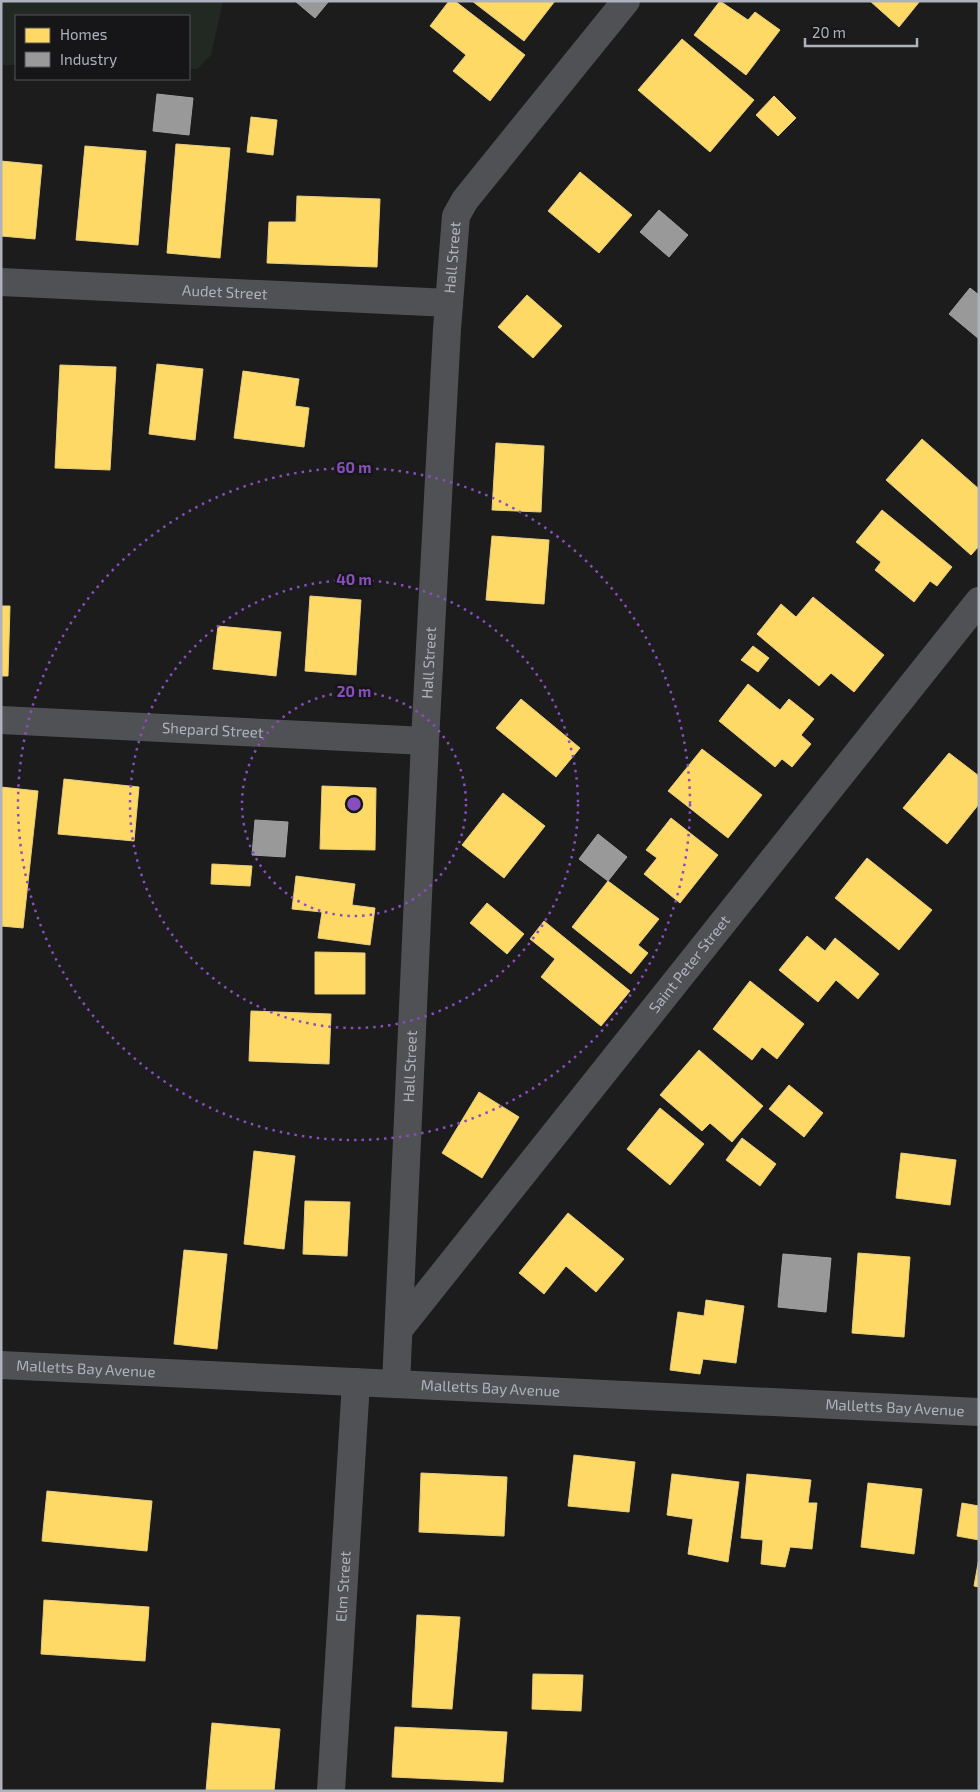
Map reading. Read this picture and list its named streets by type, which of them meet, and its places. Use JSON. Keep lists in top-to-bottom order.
{
  "streets": {
    "street": [
      "Hall Street",
      "Audet Street",
      "Shepard Street",
      "Saint Peter Street",
      "Malletts Bay Avenue",
      "Elm Street"
    ]
  },
  "crossings": [
    ["Hall Street", "Audet Street"],
    ["Hall Street", "Shepard Street"],
    ["Hall Street", "Saint Peter Street"],
    ["Hall Street", "Malletts Bay Avenue"],
    ["Malletts Bay Avenue", "Elm Street"]
  ],
  "legend": ["Homes", "Industry"],
  "scale_bar": "20 m",
  "rings": ["60 m", "40 m", "20 m"]
}
